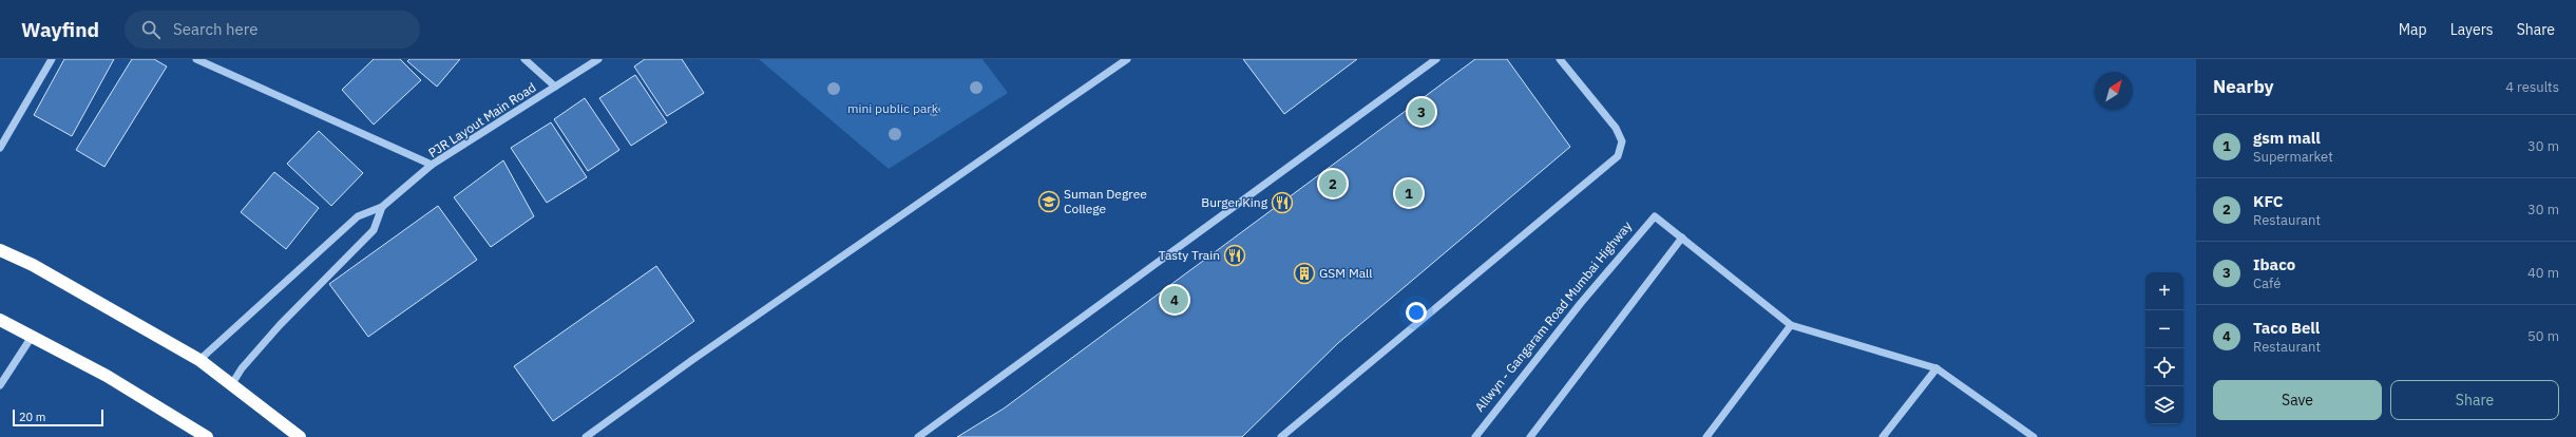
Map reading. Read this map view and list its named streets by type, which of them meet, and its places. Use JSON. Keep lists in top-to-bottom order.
{
  "streets": {
    "street": ["PJR Layout Main Road", "Allwyn - Gangaram Road Mumbai Highway"]
  },
  "parks": ["mini public park"],
  "places": {
    "school or university": ["Suman Degree College"],
    "restaurant": ["Burger King", "Tasty Train"],
    "building": ["GSM Mall"]
  },
  "scale_bar": "20 m",
  "north": "top right",
  "page": {
    "header": "Wayfind",
    "search": "Search here",
    "nav": ["Map", "Layers", "Share"],
    "heading": ["Nearby", "4 results"],
    "pins": [
      "3",
      "2",
      "1",
      "4"
    ],
    "list": [
      {
        "mark": "1",
        "name": "gsm mall",
        "note": "Supermarket",
        "value": "30 m"
      },
      {
        "mark": "2",
        "name": "KFC",
        "note": "Restaurant",
        "value": "30 m"
      },
      {
        "mark": "3",
        "name": "Ibaco",
        "note": "Café",
        "value": "40 m"
      },
      {
        "mark": "4",
        "name": "Taco Bell",
        "note": "Restaurant",
        "value": "50 m"
      }
    ],
    "map_buttons": ["+", "−"],
    "buttons": ["Save", "Share"],
    "scale": "20 m"
  }
}
